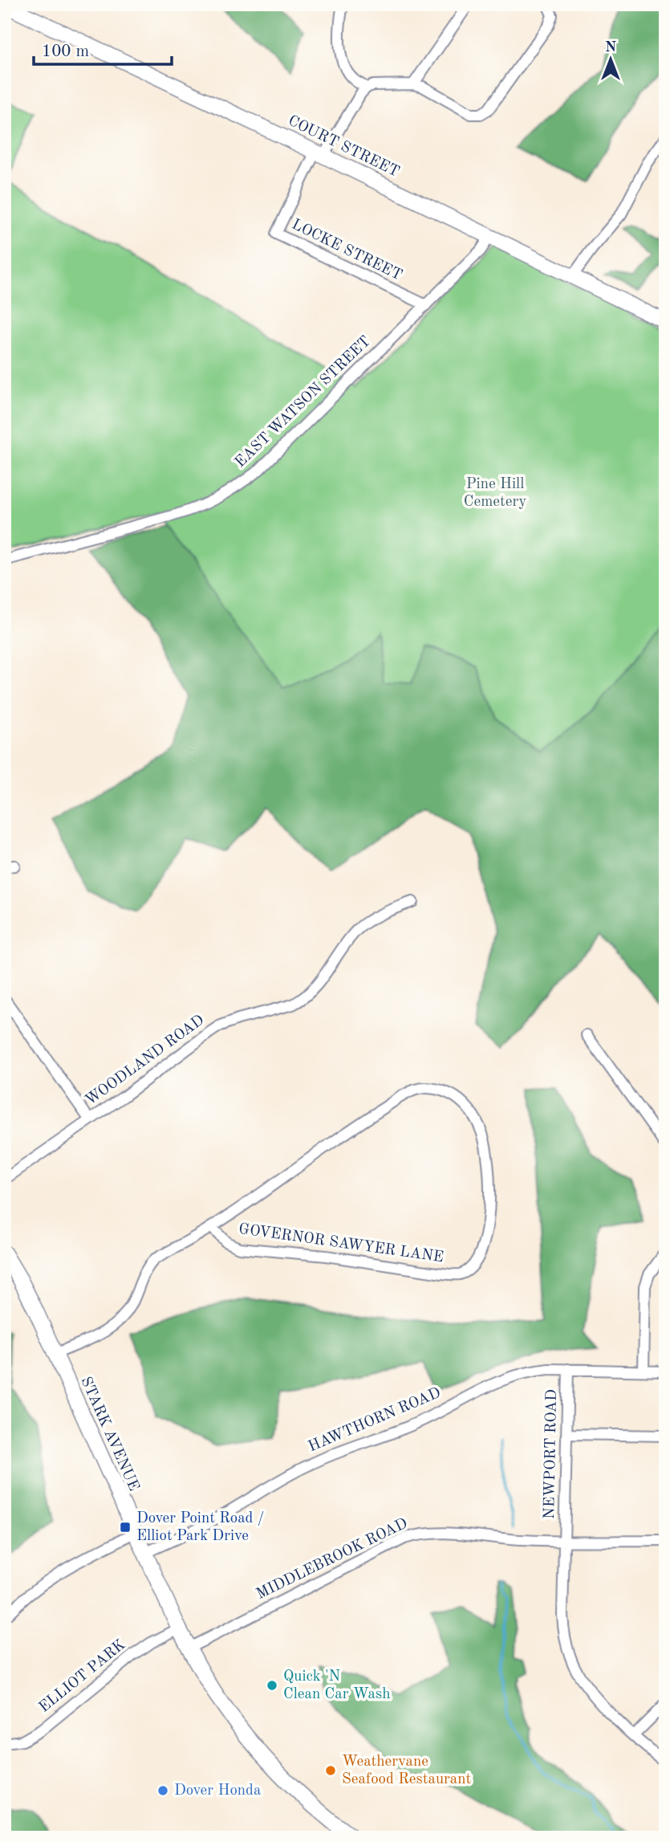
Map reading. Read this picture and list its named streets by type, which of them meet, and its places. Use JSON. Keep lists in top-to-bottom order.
{
  "streets": {
    "street": [
      "COURT STREET",
      "LOCKE STREET",
      "EAST WATSON STREET",
      "WOODLAND ROAD",
      "GOVERNOR SAWYER LANE",
      "HAWTHORN ROAD",
      "STARK AVENUE",
      "NEWPORT ROAD",
      "MIDDLEBROOK ROAD",
      "ELLIOT PARK"
    ]
  },
  "crossings": [
    ["COURT STREET", "LOCKE STREET"],
    ["COURT STREET", "EAST WATSON STREET"],
    ["LOCKE STREET", "EAST WATSON STREET"],
    ["GOVERNOR SAWYER LANE", "STARK AVENUE"],
    ["HAWTHORN ROAD", "STARK AVENUE"],
    ["HAWTHORN ROAD", "NEWPORT ROAD"],
    ["STARK AVENUE", "MIDDLEBROOK ROAD"],
    ["STARK AVENUE", "ELLIOT PARK"],
    ["NEWPORT ROAD", "MIDDLEBROOK ROAD"]
  ],
  "parks": ["Pine Hill Cemetery"],
  "places": {
    "transit": ["Dover Point Road / Elliot Park Drive"],
    "other": ["Quick 'N Clean Car Wash", "Weathervane Seafood Restaurant", "Dover Honda"]
  },
  "scale_bar": "100 m",
  "north": "top"
}
